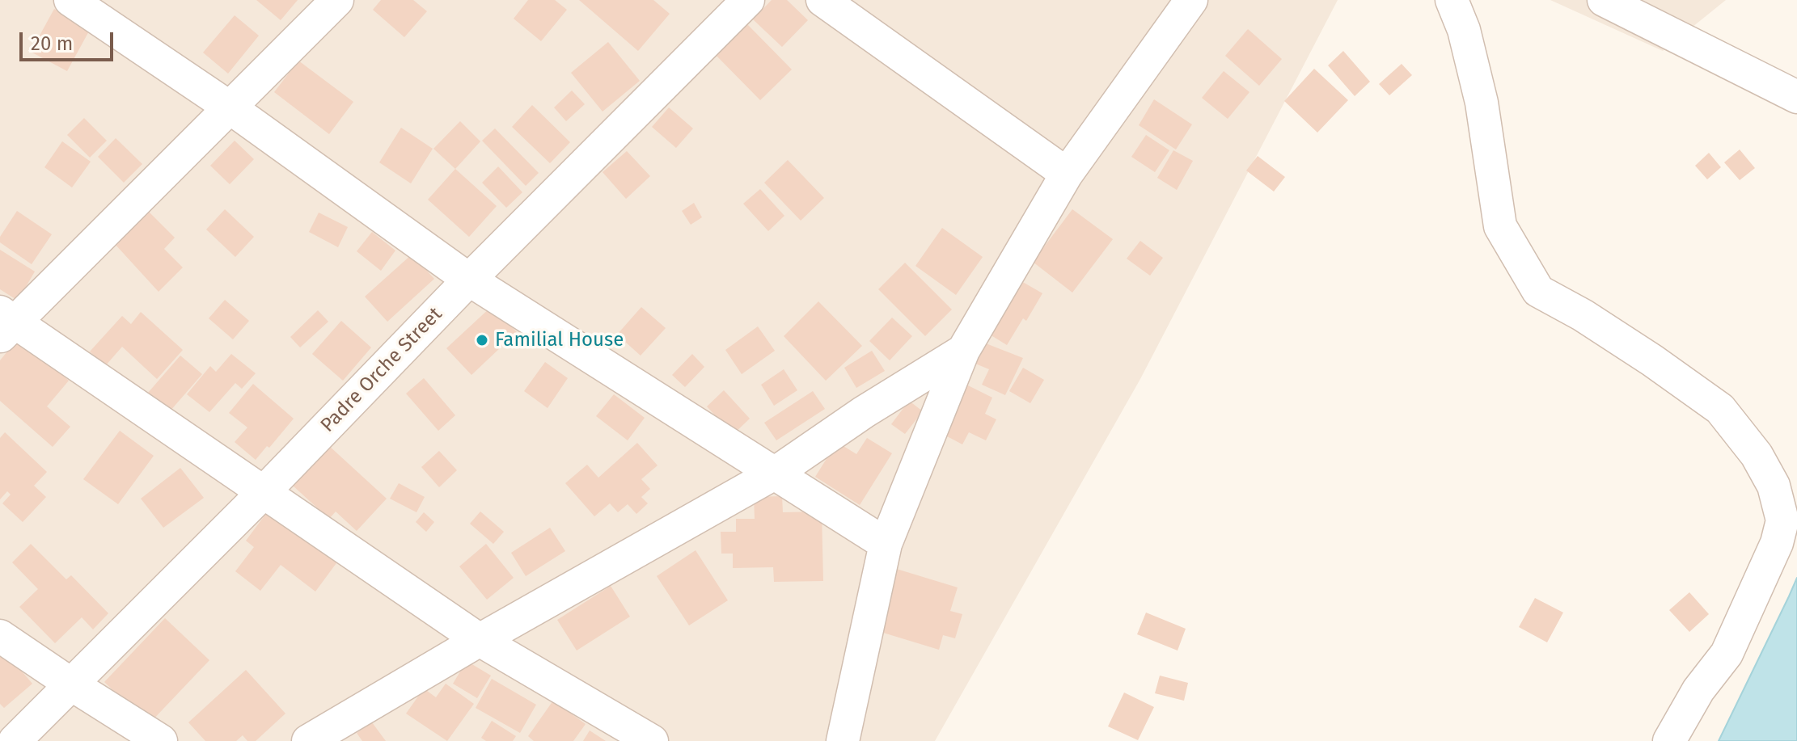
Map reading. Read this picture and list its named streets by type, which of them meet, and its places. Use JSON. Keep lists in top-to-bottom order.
{
  "streets": {
    "street": ["Padre Orche Street"]
  },
  "places": ["Familial House"],
  "scale_bar": "20 m"
}
